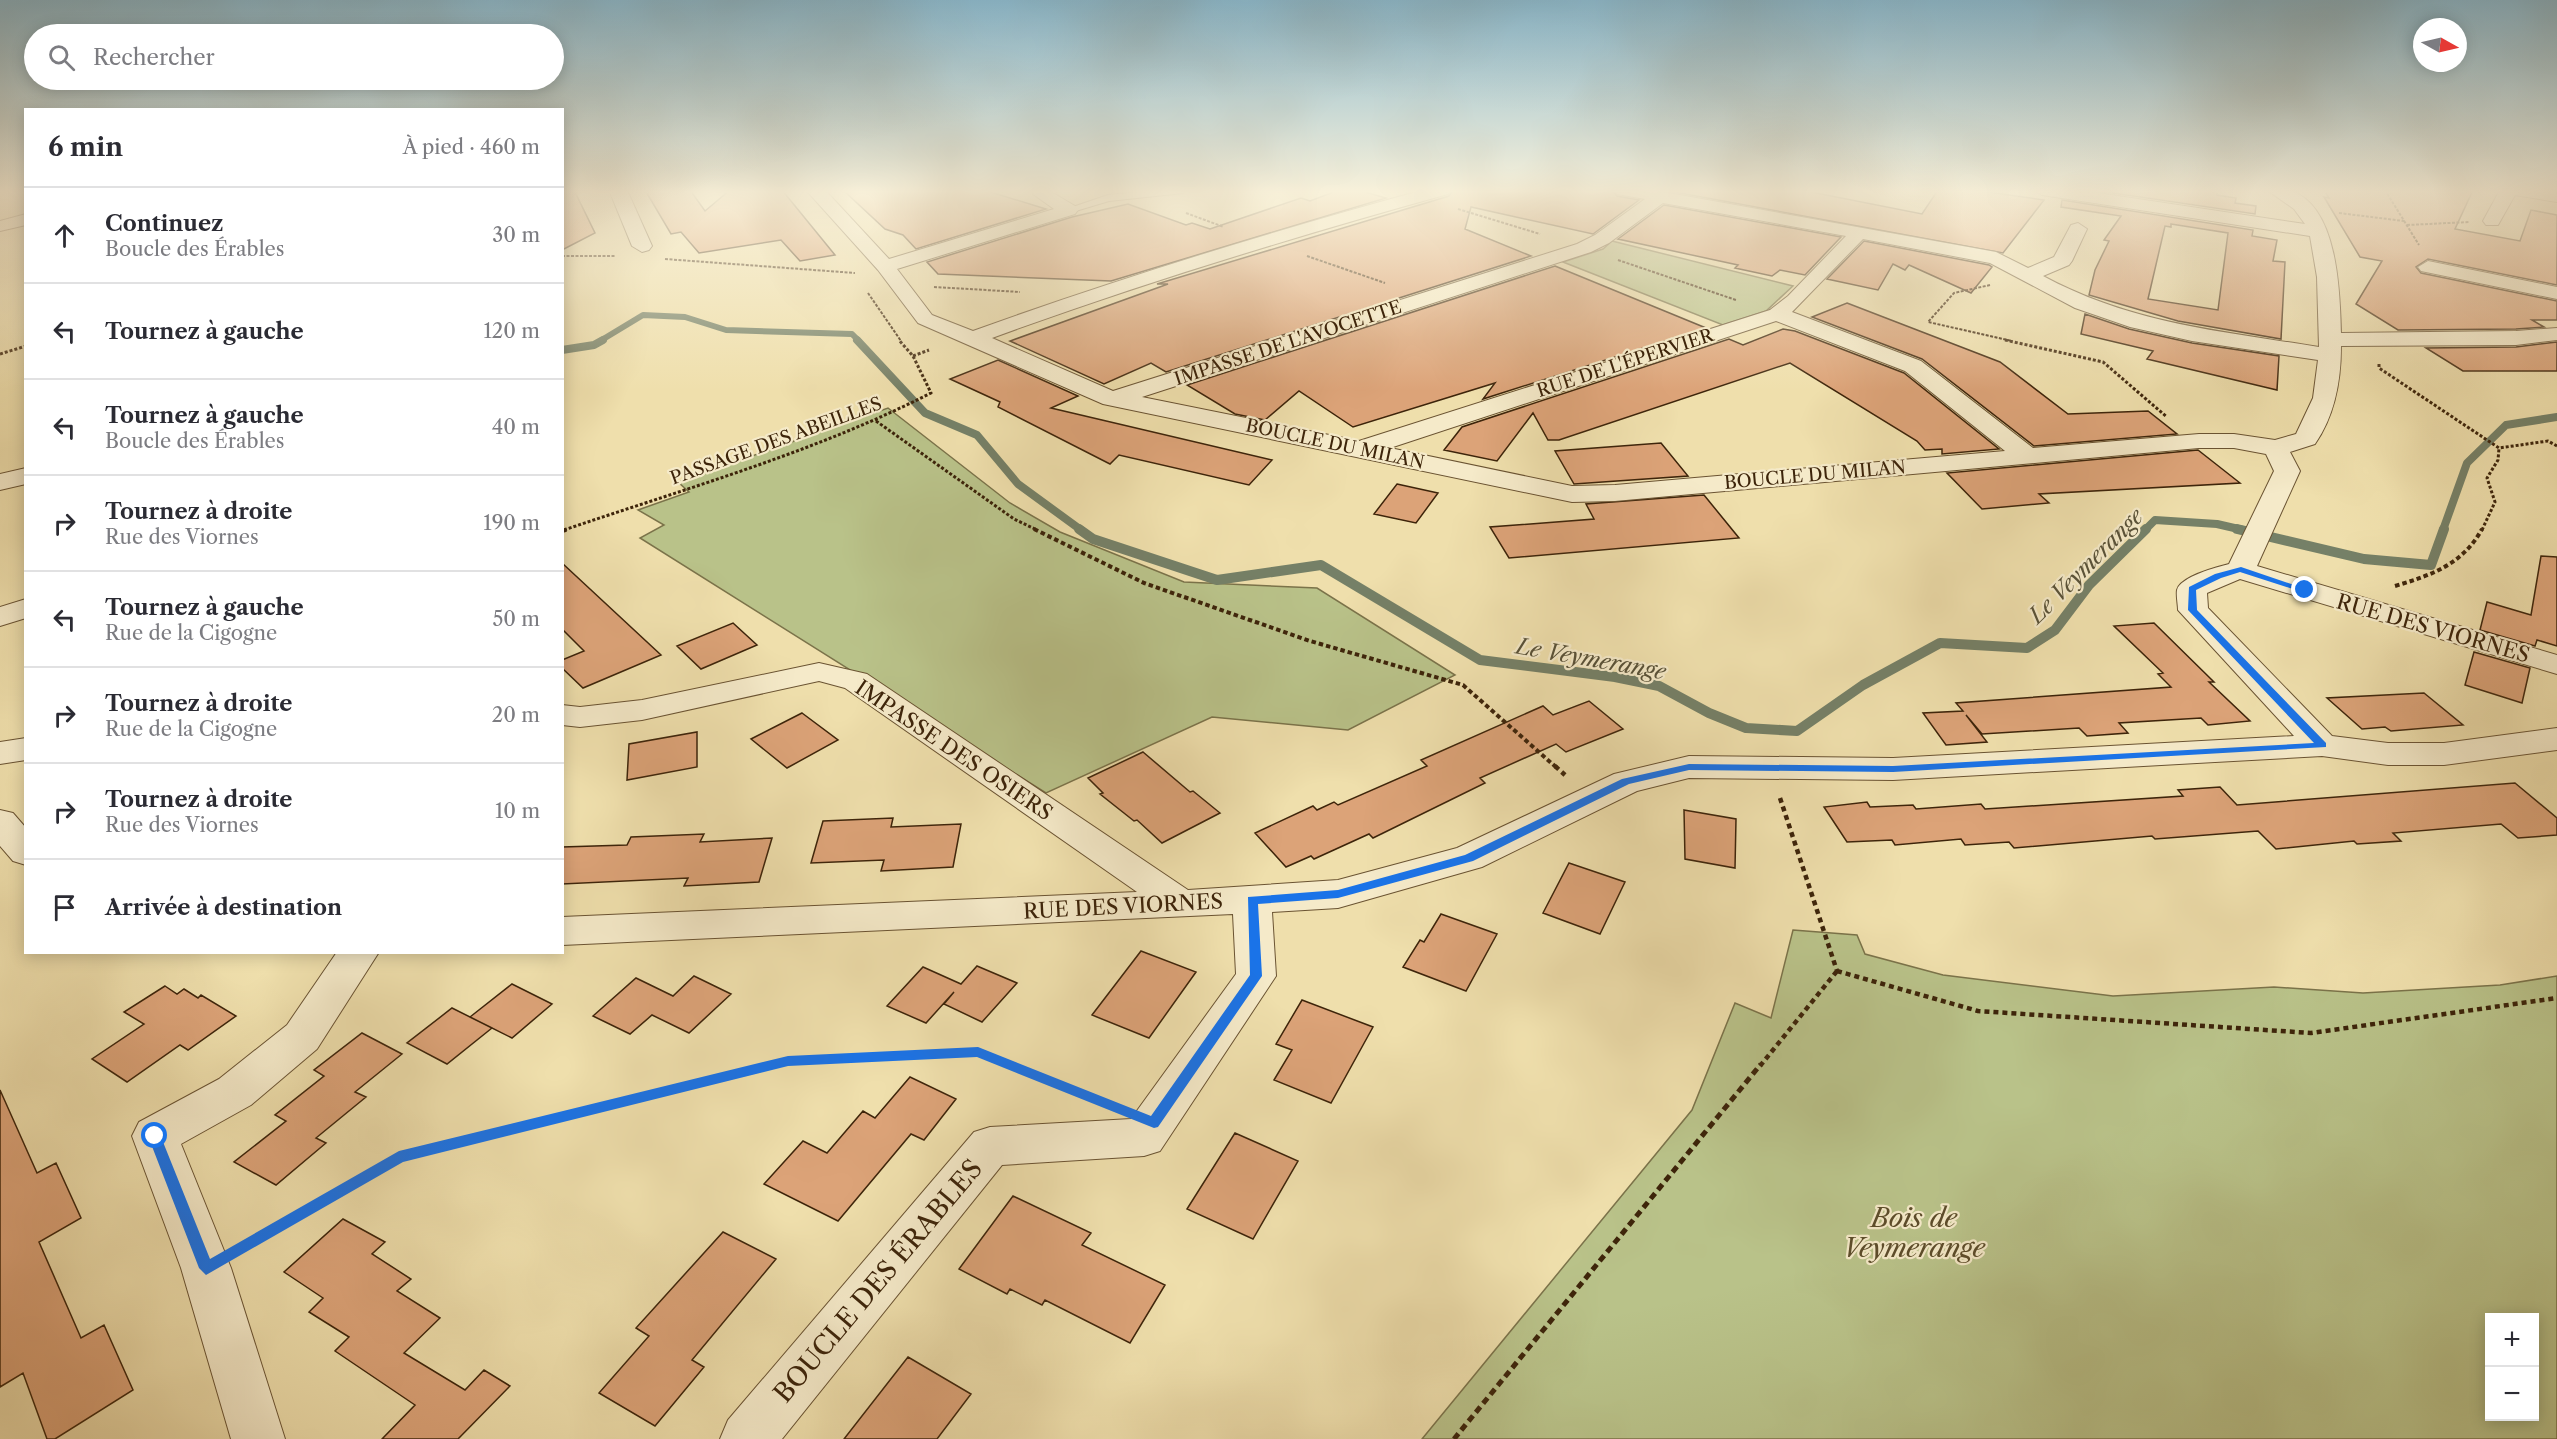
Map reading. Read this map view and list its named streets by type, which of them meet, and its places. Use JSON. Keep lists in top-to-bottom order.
{
  "streets": {
    "street": [
      "IMPASSE DE L'AVOCETTE",
      "RUE DE L'ÉPERVIER",
      "BOUCLE DU MILAN",
      "RUE DES VIORNES",
      "IMPASSE DES OSIERS",
      "BOUCLE DES ÉRABLES"
    ],
    "path": ["PASSAGE DES ABEILLES"]
  },
  "crossings": [
    ["IMPASSE DE L'AVOCETTE", "BOUCLE DU MILAN"],
    ["RUE DE L'ÉPERVIER", "BOUCLE DU MILAN"],
    ["RUE DES VIORNES", "IMPASSE DES OSIERS"],
    ["RUE DES VIORNES", "BOUCLE DES ÉRABLES"]
  ],
  "water": ["Le Veymerange"],
  "parks": ["Bois de Veymerange"],
  "north": "right",
  "page": {
    "search": "Rechercher",
    "heading": ["6 min", "À pied · 460 m"],
    "list": [
      ["Continuez", "Boucle des Érables", "30 m"],
      ["Tournez à gauche", "120 m"],
      ["Tournez à gauche", "Boucle des Érables", "40 m"],
      ["Tournez à droite", "Rue des Viornes", "190 m"],
      ["Tournez à gauche", "Rue de la Cigogne", "50 m"],
      ["Tournez à droite", "Rue de la Cigogne", "20 m"],
      ["Tournez à droite", "Rue des Viornes", "10 m"],
      "Arrivée à destination"
    ],
    "map_buttons": ["+", "−"]
  }
}
